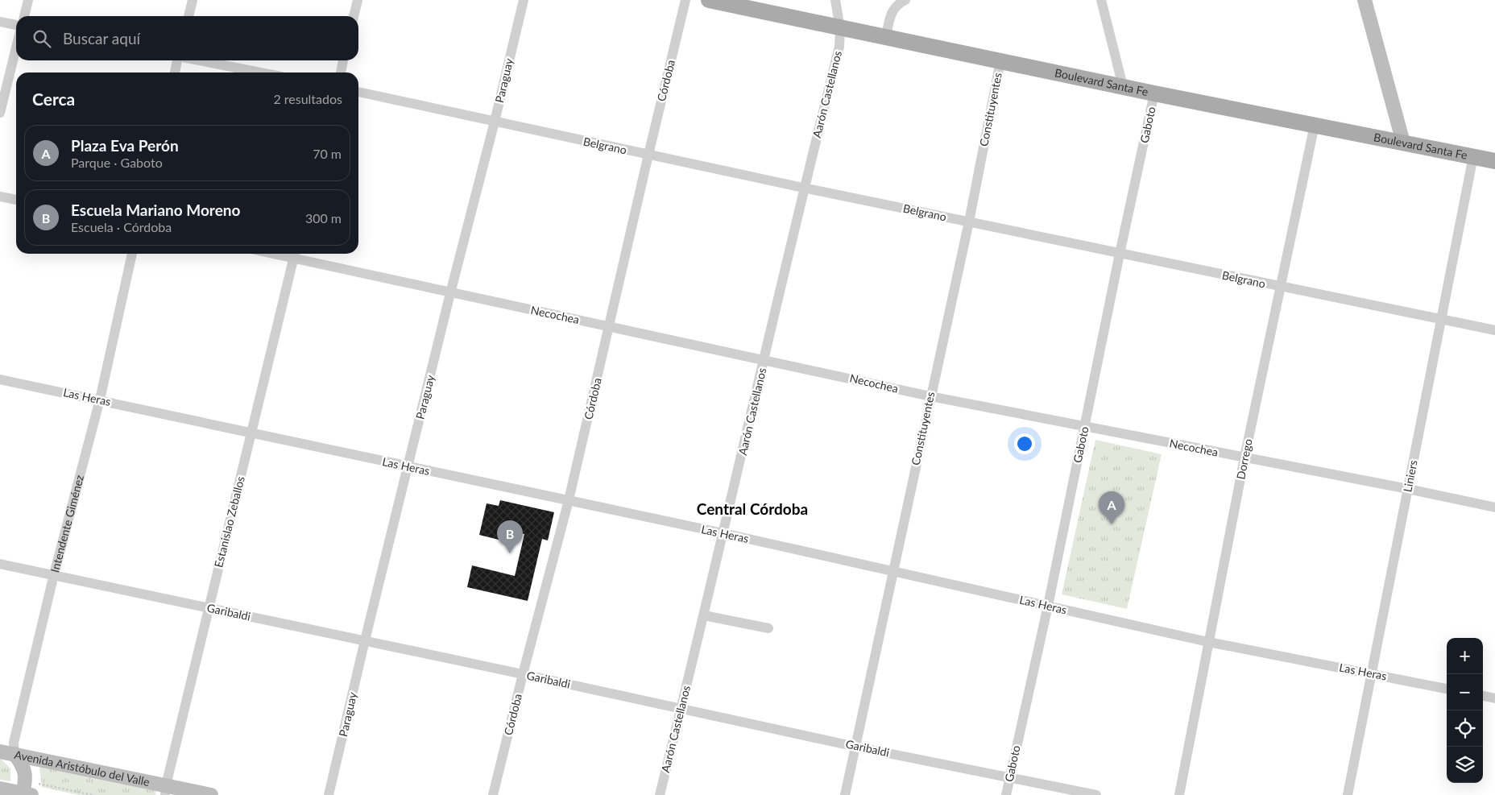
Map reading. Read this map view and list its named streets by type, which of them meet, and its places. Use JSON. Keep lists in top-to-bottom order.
{
  "streets": {
    "main road": ["Boulevard Santa Fe"],
    "street": [
      "Paraguay",
      "Córdoba",
      "Aarón Castellanos",
      "Constituyentes",
      "Gaboto",
      "Belgrano",
      "Necochea",
      "Las Heras",
      "Dorrego",
      "Liniers",
      "Estanislao Zeballos",
      "Intendente Giménez",
      "Garibaldi",
      "Avenida Aristóbulo del Valle"
    ]
  },
  "crossings": [
    ["Paraguay", "Belgrano"],
    ["Paraguay", "Necochea"],
    ["Paraguay", "Las Heras"],
    ["Paraguay", "Garibaldi"],
    ["Córdoba", "Belgrano"],
    ["Córdoba", "Necochea"],
    ["Córdoba", "Las Heras"],
    ["Córdoba", "Garibaldi"],
    ["Boulevard Santa Fe", "Aarón Castellanos"],
    ["Boulevard Santa Fe", "Constituyentes"],
    ["Boulevard Santa Fe", "Gaboto"],
    ["Boulevard Santa Fe", "Dorrego"],
    ["Boulevard Santa Fe", "Liniers"],
    ["Aarón Castellanos", "Belgrano"],
    ["Aarón Castellanos", "Necochea"],
    ["Aarón Castellanos", "Las Heras"],
    ["Aarón Castellanos", "Garibaldi"],
    ["Constituyentes", "Belgrano"],
    ["Constituyentes", "Necochea"],
    ["Constituyentes", "Las Heras"],
    ["Constituyentes", "Garibaldi"],
    ["Gaboto", "Belgrano"],
    ["Gaboto", "Necochea"],
    ["Gaboto", "Las Heras"],
    ["Gaboto", "Garibaldi"],
    ["Belgrano", "Dorrego"],
    ["Belgrano", "Liniers"],
    ["Necochea", "Dorrego"],
    ["Necochea", "Liniers"],
    ["Necochea", "Estanislao Zeballos"],
    ["Las Heras", "Dorrego"],
    ["Las Heras", "Liniers"],
    ["Las Heras", "Estanislao Zeballos"],
    ["Las Heras", "Intendente Giménez"],
    ["Estanislao Zeballos", "Garibaldi"],
    ["Estanislao Zeballos", "Avenida Aristóbulo del Valle"],
    ["Intendente Giménez", "Garibaldi"],
    ["Intendente Giménez", "Avenida Aristóbulo del Valle"]
  ],
  "districts": ["Central Córdoba"],
  "page": {
    "search": "Buscar aquí",
    "heading": ["Cerca", "2 resultados"],
    "list": [
      {
        "mark": "A",
        "name": "Plaza Eva Perón",
        "note": "Parque · Gaboto",
        "value": "70 m"
      },
      {
        "mark": "B",
        "name": "Escuela Mariano Moreno",
        "note": "Escuela · Córdoba",
        "value": "300 m"
      }
    ],
    "pins": ["A", "B"],
    "map_buttons": ["+", "−"]
  }
}
